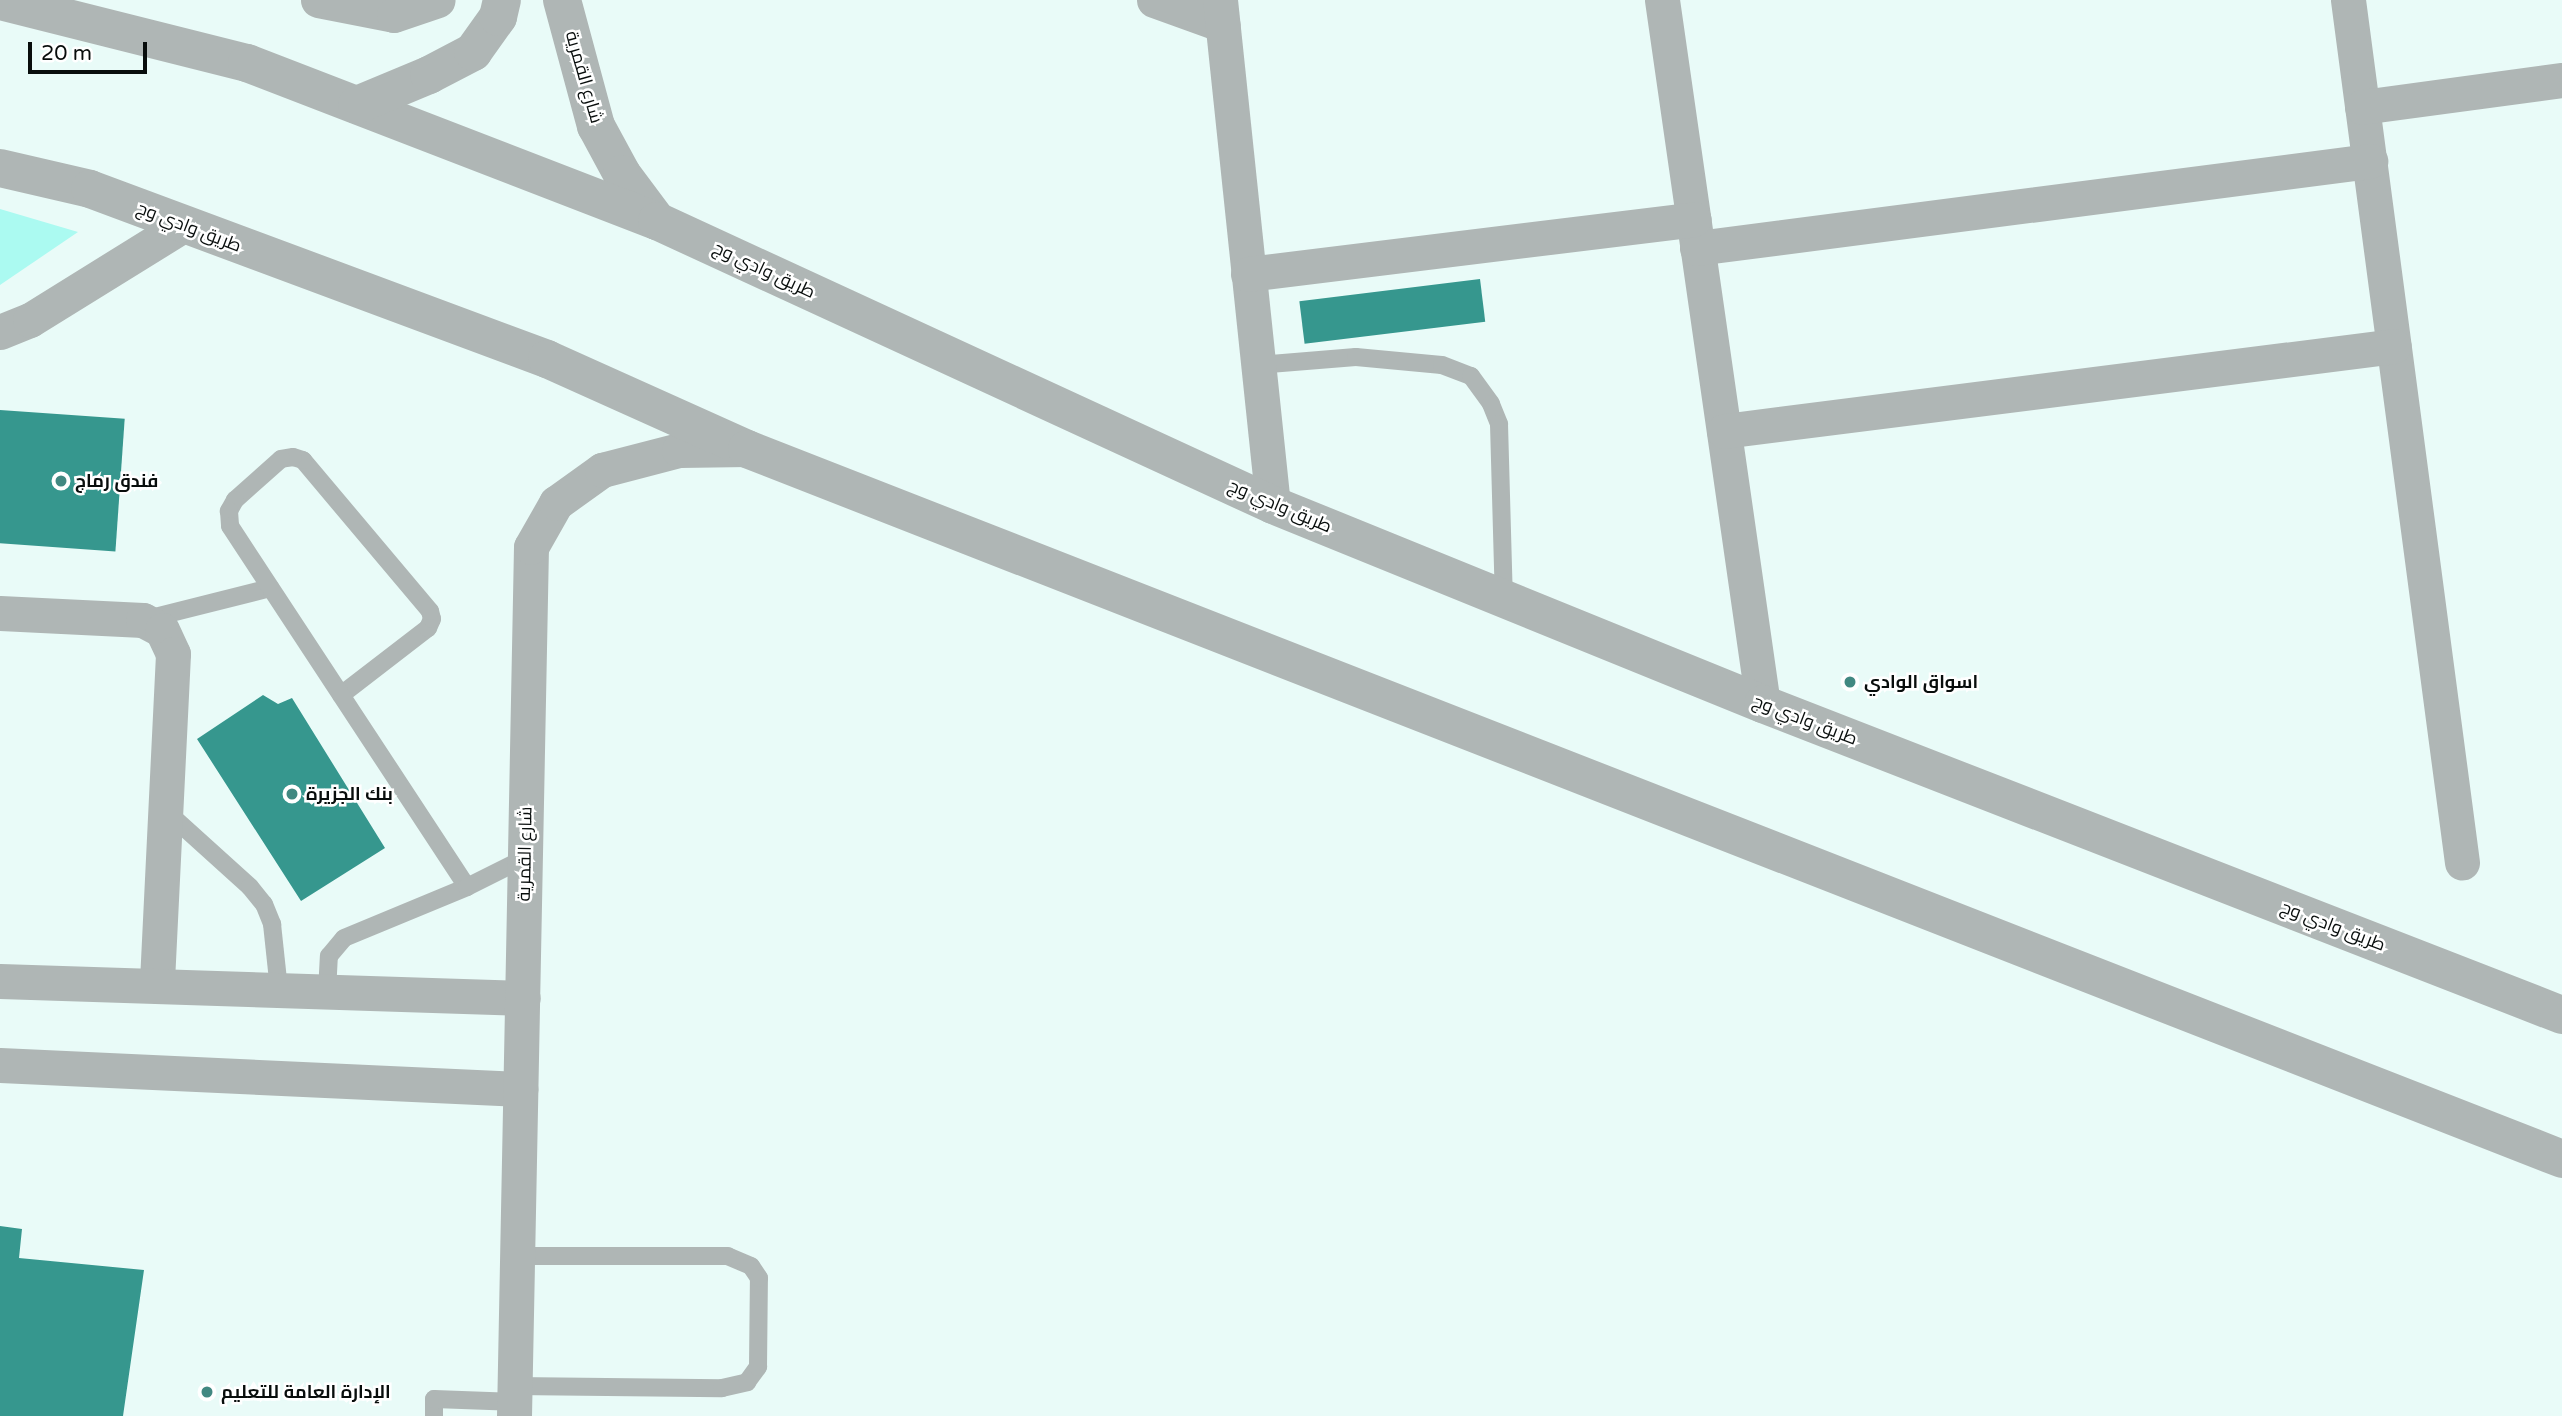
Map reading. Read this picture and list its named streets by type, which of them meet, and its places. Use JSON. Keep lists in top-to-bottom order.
{
  "streets": {
    "street": ["شارع القمرية", "طريق وادي وج"]
  },
  "crossings": [
    ["شارع القمرية", "طريق وادي وج"]
  ],
  "places": [
    "فندق رماج",
    "اسواق الوادي",
    "بنك الجزيرة",
    "الإدارة العامة للتعليم"
  ],
  "scale_bar": "20 m"
}
